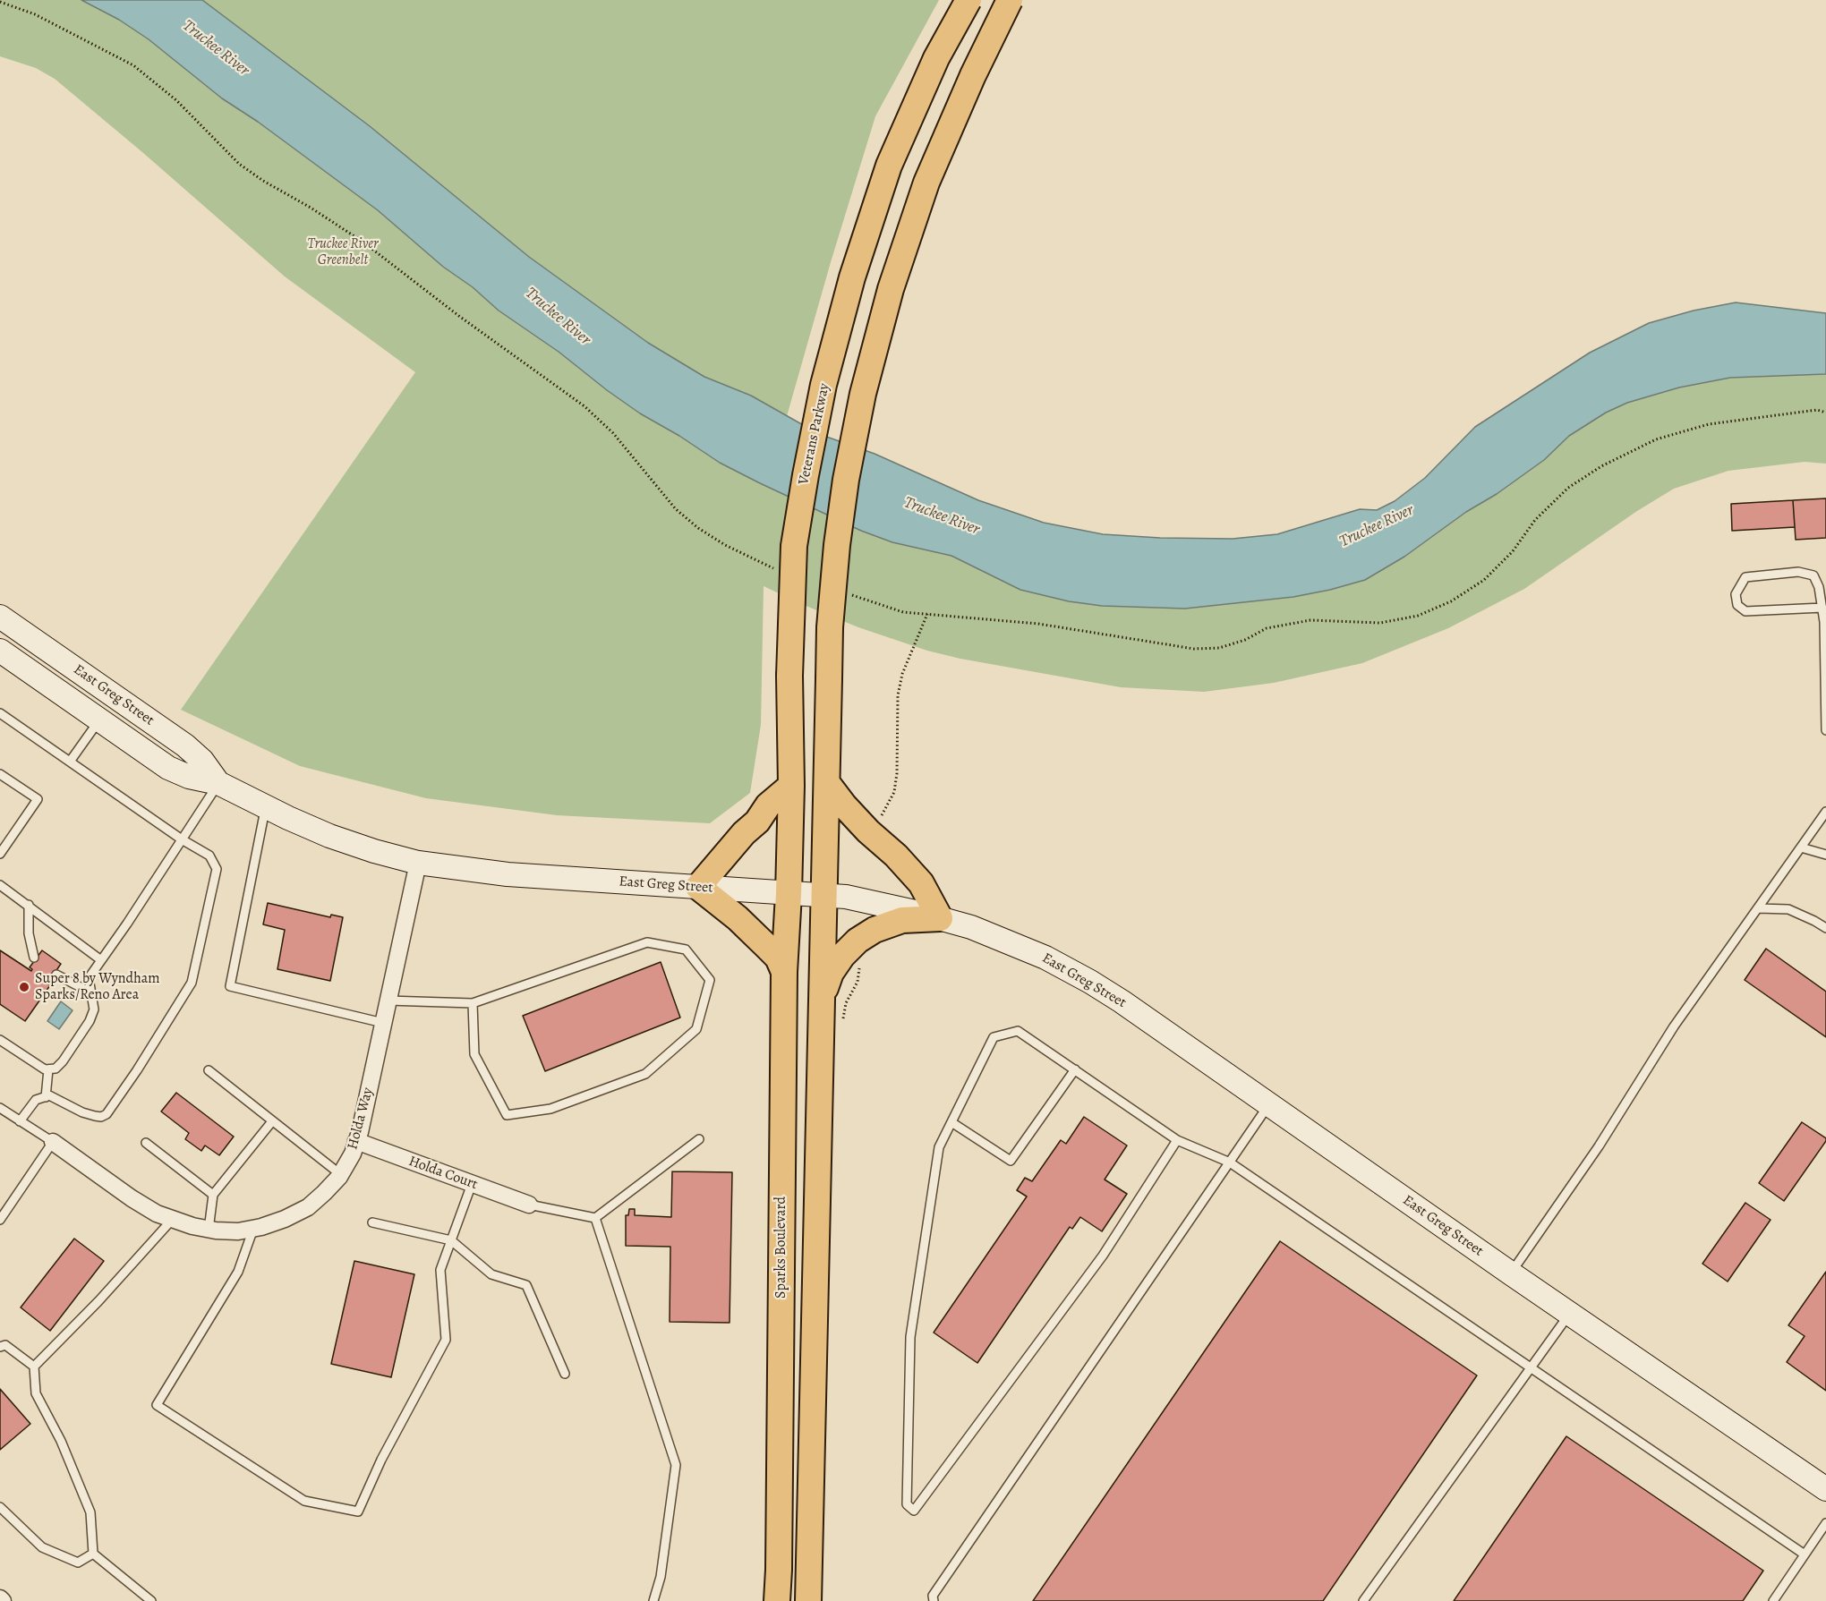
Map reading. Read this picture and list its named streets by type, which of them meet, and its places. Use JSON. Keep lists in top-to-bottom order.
{
  "streets": {
    "main road": ["Veterans Parkway", "East Greg Street", "Sparks Boulevard"],
    "street": ["Holda Way", "Holda Court"]
  },
  "crossings": [
    ["Veterans Parkway", "East Greg Street"],
    ["Veterans Parkway", "Sparks Boulevard"],
    ["East Greg Street", "Holda Way"],
    ["East Greg Street", "Sparks Boulevard"],
    ["Holda Way", "Holda Court"]
  ],
  "water": ["Truckee River"],
  "parks": ["Truckee River Greenbelt"],
  "places": ["Super 8 by Wyndham Sparks/Reno Area"]
}
